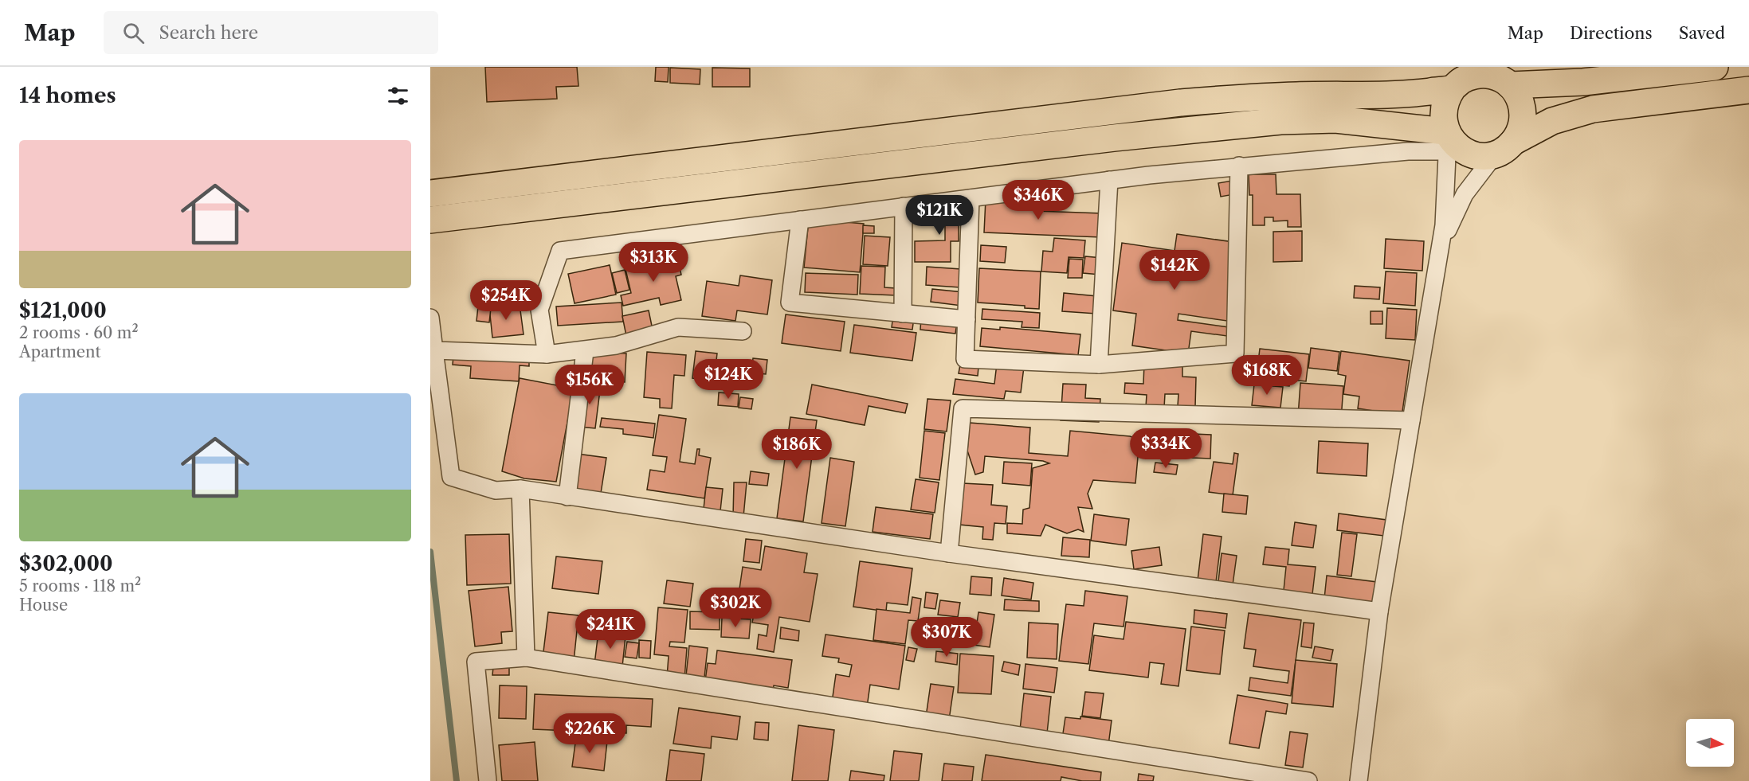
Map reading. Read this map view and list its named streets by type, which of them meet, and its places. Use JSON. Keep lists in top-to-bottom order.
{
  "north": "right",
  "page": {
    "header": "Map",
    "search": "Search here",
    "nav": ["Map", "Directions", "Saved"],
    "heading": "14 homes",
    "list": [
      {
        "name": "$121,000",
        "note": "2 rooms · 60 m² · Apartment"
      },
      {
        "name": "$302,000",
        "note": "5 rooms · 118 m² · House"
      }
    ],
    "price": [
      "$346K",
      "$121K",
      "$313K",
      "$142K",
      "$254K",
      "$168K",
      "$124K",
      "$156K",
      "$334K",
      "$186K",
      "$302K",
      "$241K",
      "$307K",
      "$226K"
    ]
  }
}
